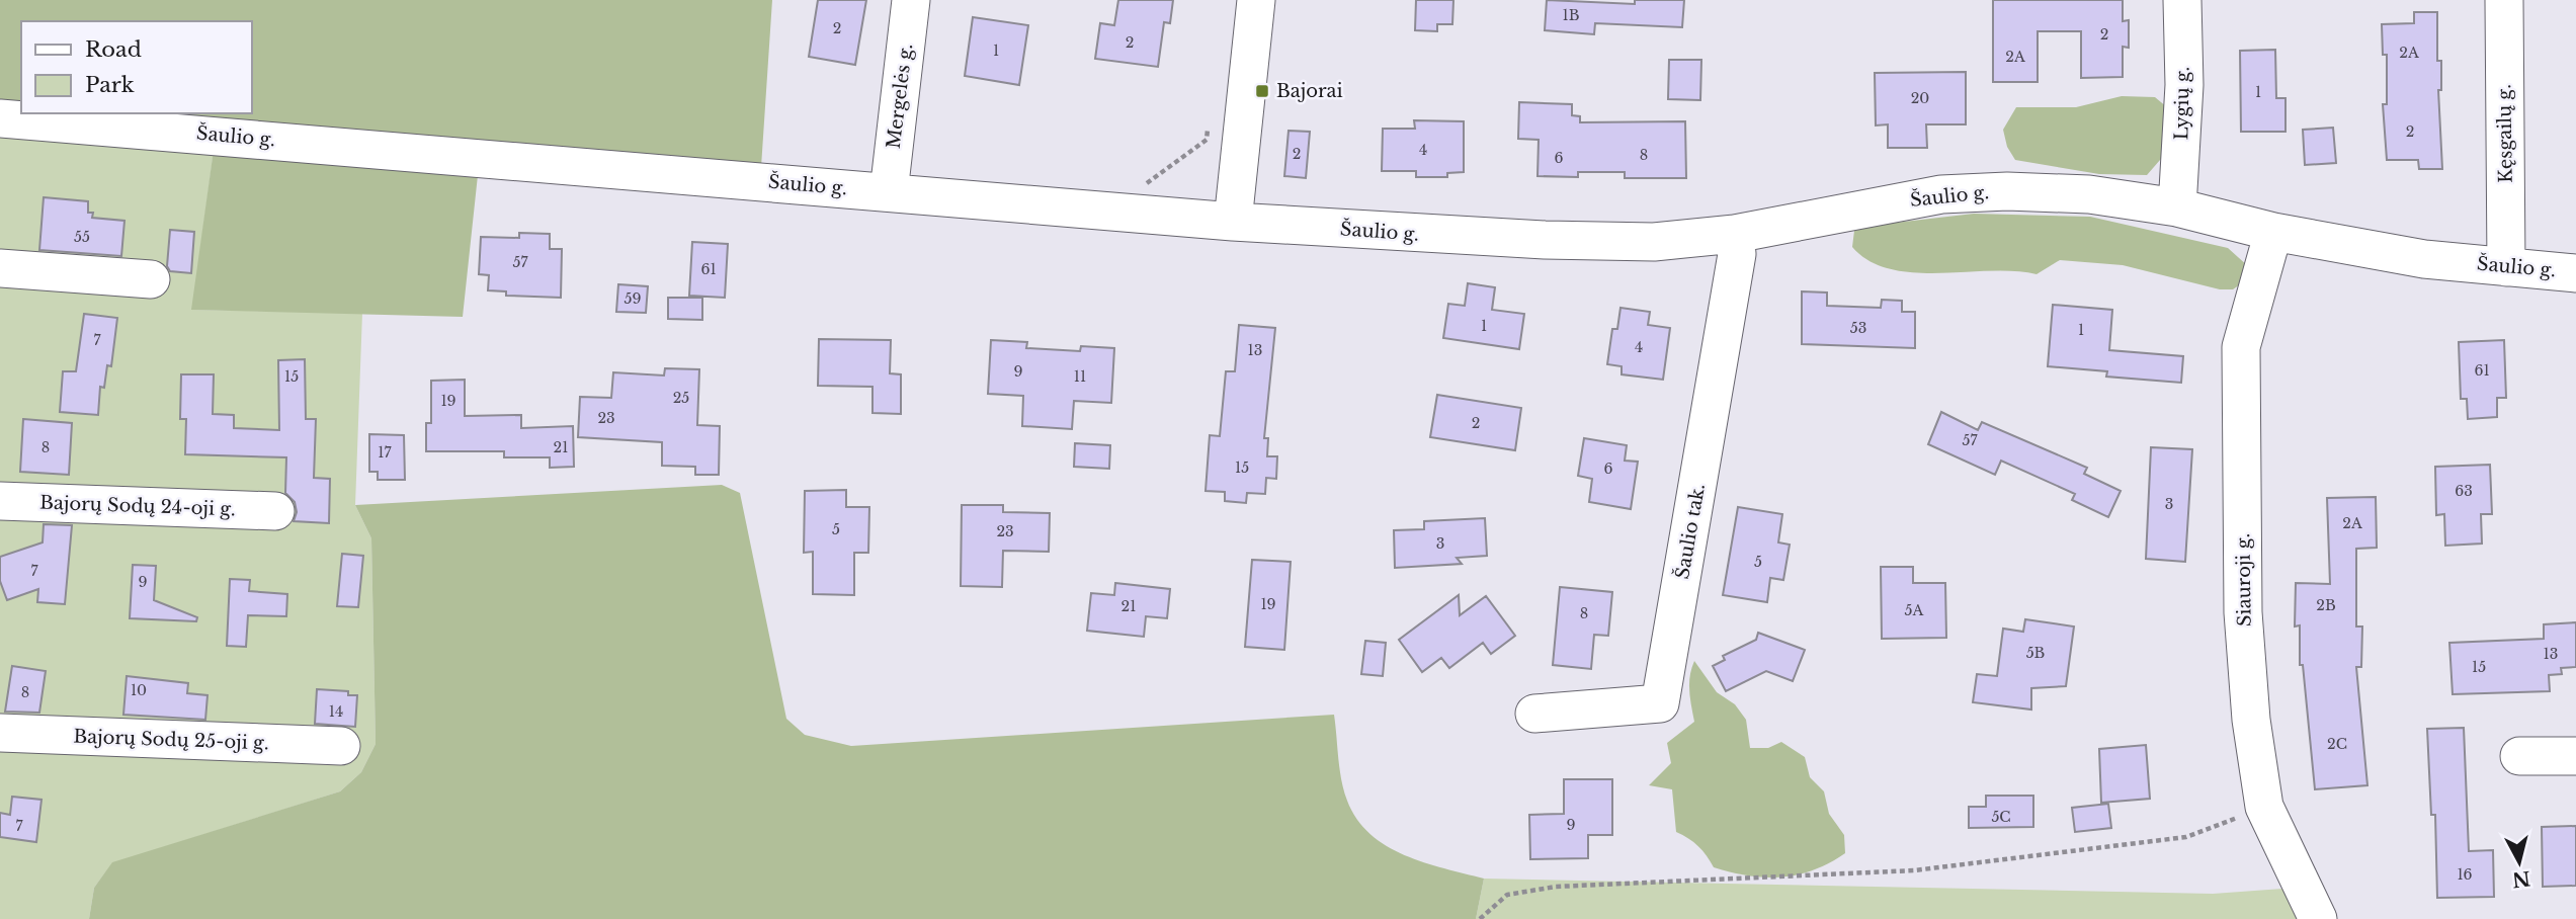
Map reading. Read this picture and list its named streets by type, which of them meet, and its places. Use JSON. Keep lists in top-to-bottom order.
{
  "streets": {
    "street": [
      "Mergelės g.",
      "Lygių g.",
      "Kęsgailų g.",
      "Šaulio g.",
      "Bajorų Sodų 24-oji g.",
      "Šaulio tak.",
      "Siauroji g.",
      "Bajorų Sodų 25-oji g."
    ]
  },
  "crossings": [
    ["Mergelės g.", "Šaulio g."],
    ["Lygių g.", "Šaulio g."],
    ["Kęsgailų g.", "Šaulio g."],
    ["Šaulio g.", "Šaulio tak."],
    ["Šaulio g.", "Siauroji g."]
  ],
  "places": {
    "transit": ["Bajorai"]
  },
  "house_numbers": [
    "1B",
    "2",
    "2",
    "2",
    "1",
    "2A",
    "2A",
    "1",
    "20",
    "2",
    "4",
    "2",
    "8",
    "6",
    "55",
    "57",
    "61",
    "59",
    "1",
    "53",
    "1",
    "7",
    "4",
    "13",
    "61",
    "9",
    "15",
    "11",
    "25",
    "19",
    "23",
    "2",
    "57",
    "8",
    "21",
    "17",
    "15",
    "6",
    "63",
    "3",
    "2A",
    "5",
    "23",
    "3",
    "5",
    "7",
    "9",
    "19",
    "2B",
    "21",
    "5A",
    "8",
    "5B",
    "13",
    "15",
    "10",
    "8",
    "14",
    "2C",
    "5C",
    "9",
    "7",
    "16"
  ],
  "legend": ["Road", "Park"],
  "north": "bottom"
}
